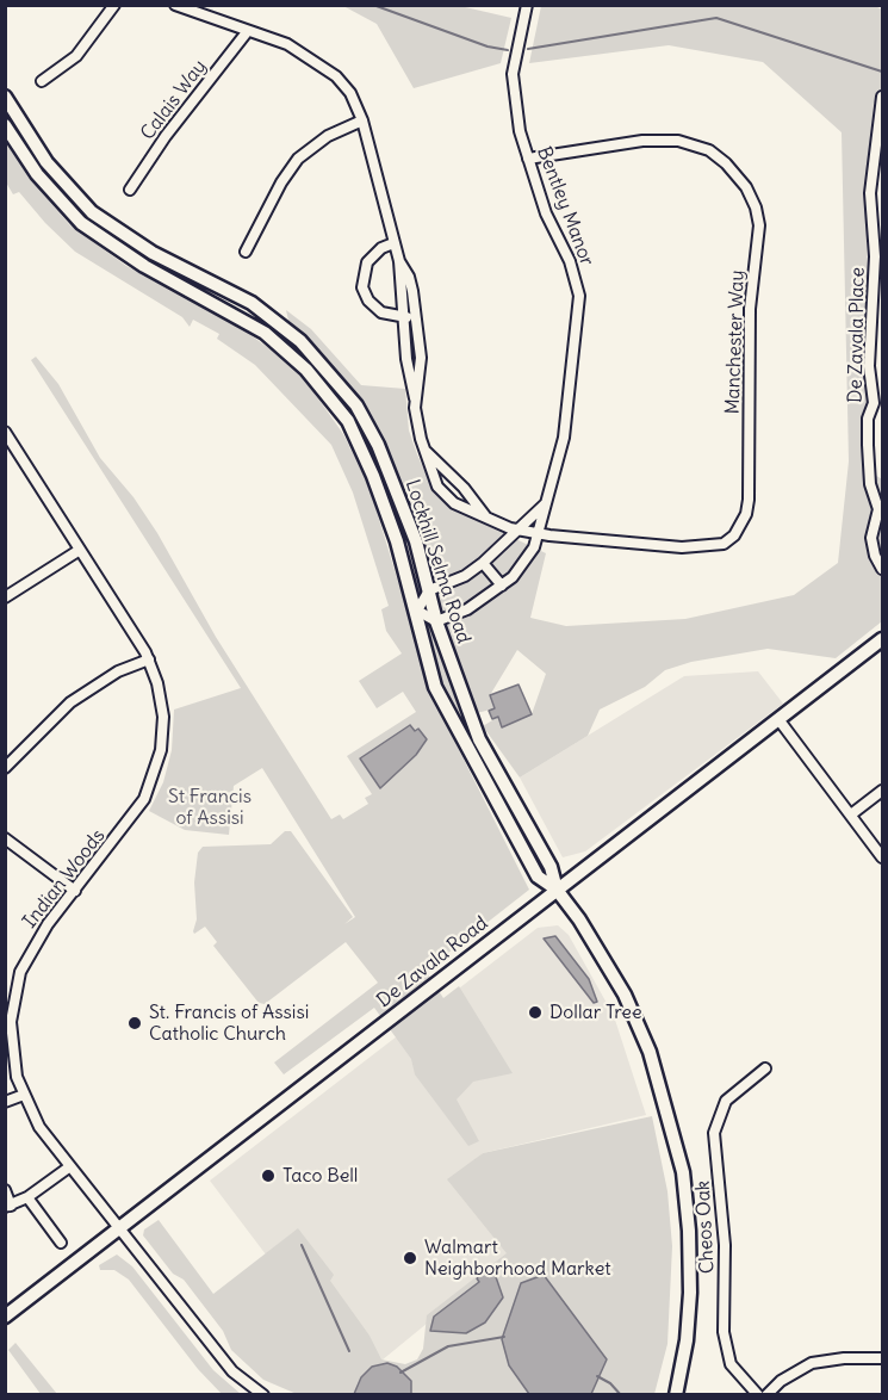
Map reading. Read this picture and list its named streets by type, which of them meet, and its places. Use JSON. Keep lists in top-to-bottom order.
{
  "streets": {
    "main road": ["Lockhill Selma Road", "De Zavala Road"],
    "street": [
      "Calais Way",
      "Bentley Manor",
      "De Zavala Place",
      "Manchester Way",
      "Indian Woods",
      "Cheos Oak"
    ]
  },
  "crossings": [
    ["Bentley Manor", "Manchester Way"],
    ["Bentley Manor", "Lockhill Selma Road"],
    ["Lockhill Selma Road", "De Zavala Road"],
    ["Indian Woods", "De Zavala Road"]
  ],
  "parks": ["St Francis of Assisi"],
  "places": [
    "Dollar Tree",
    "St. Francis of Assisi Catholic Church",
    "Taco Bell",
    "Walmart Neighborhood Market"
  ]
}
